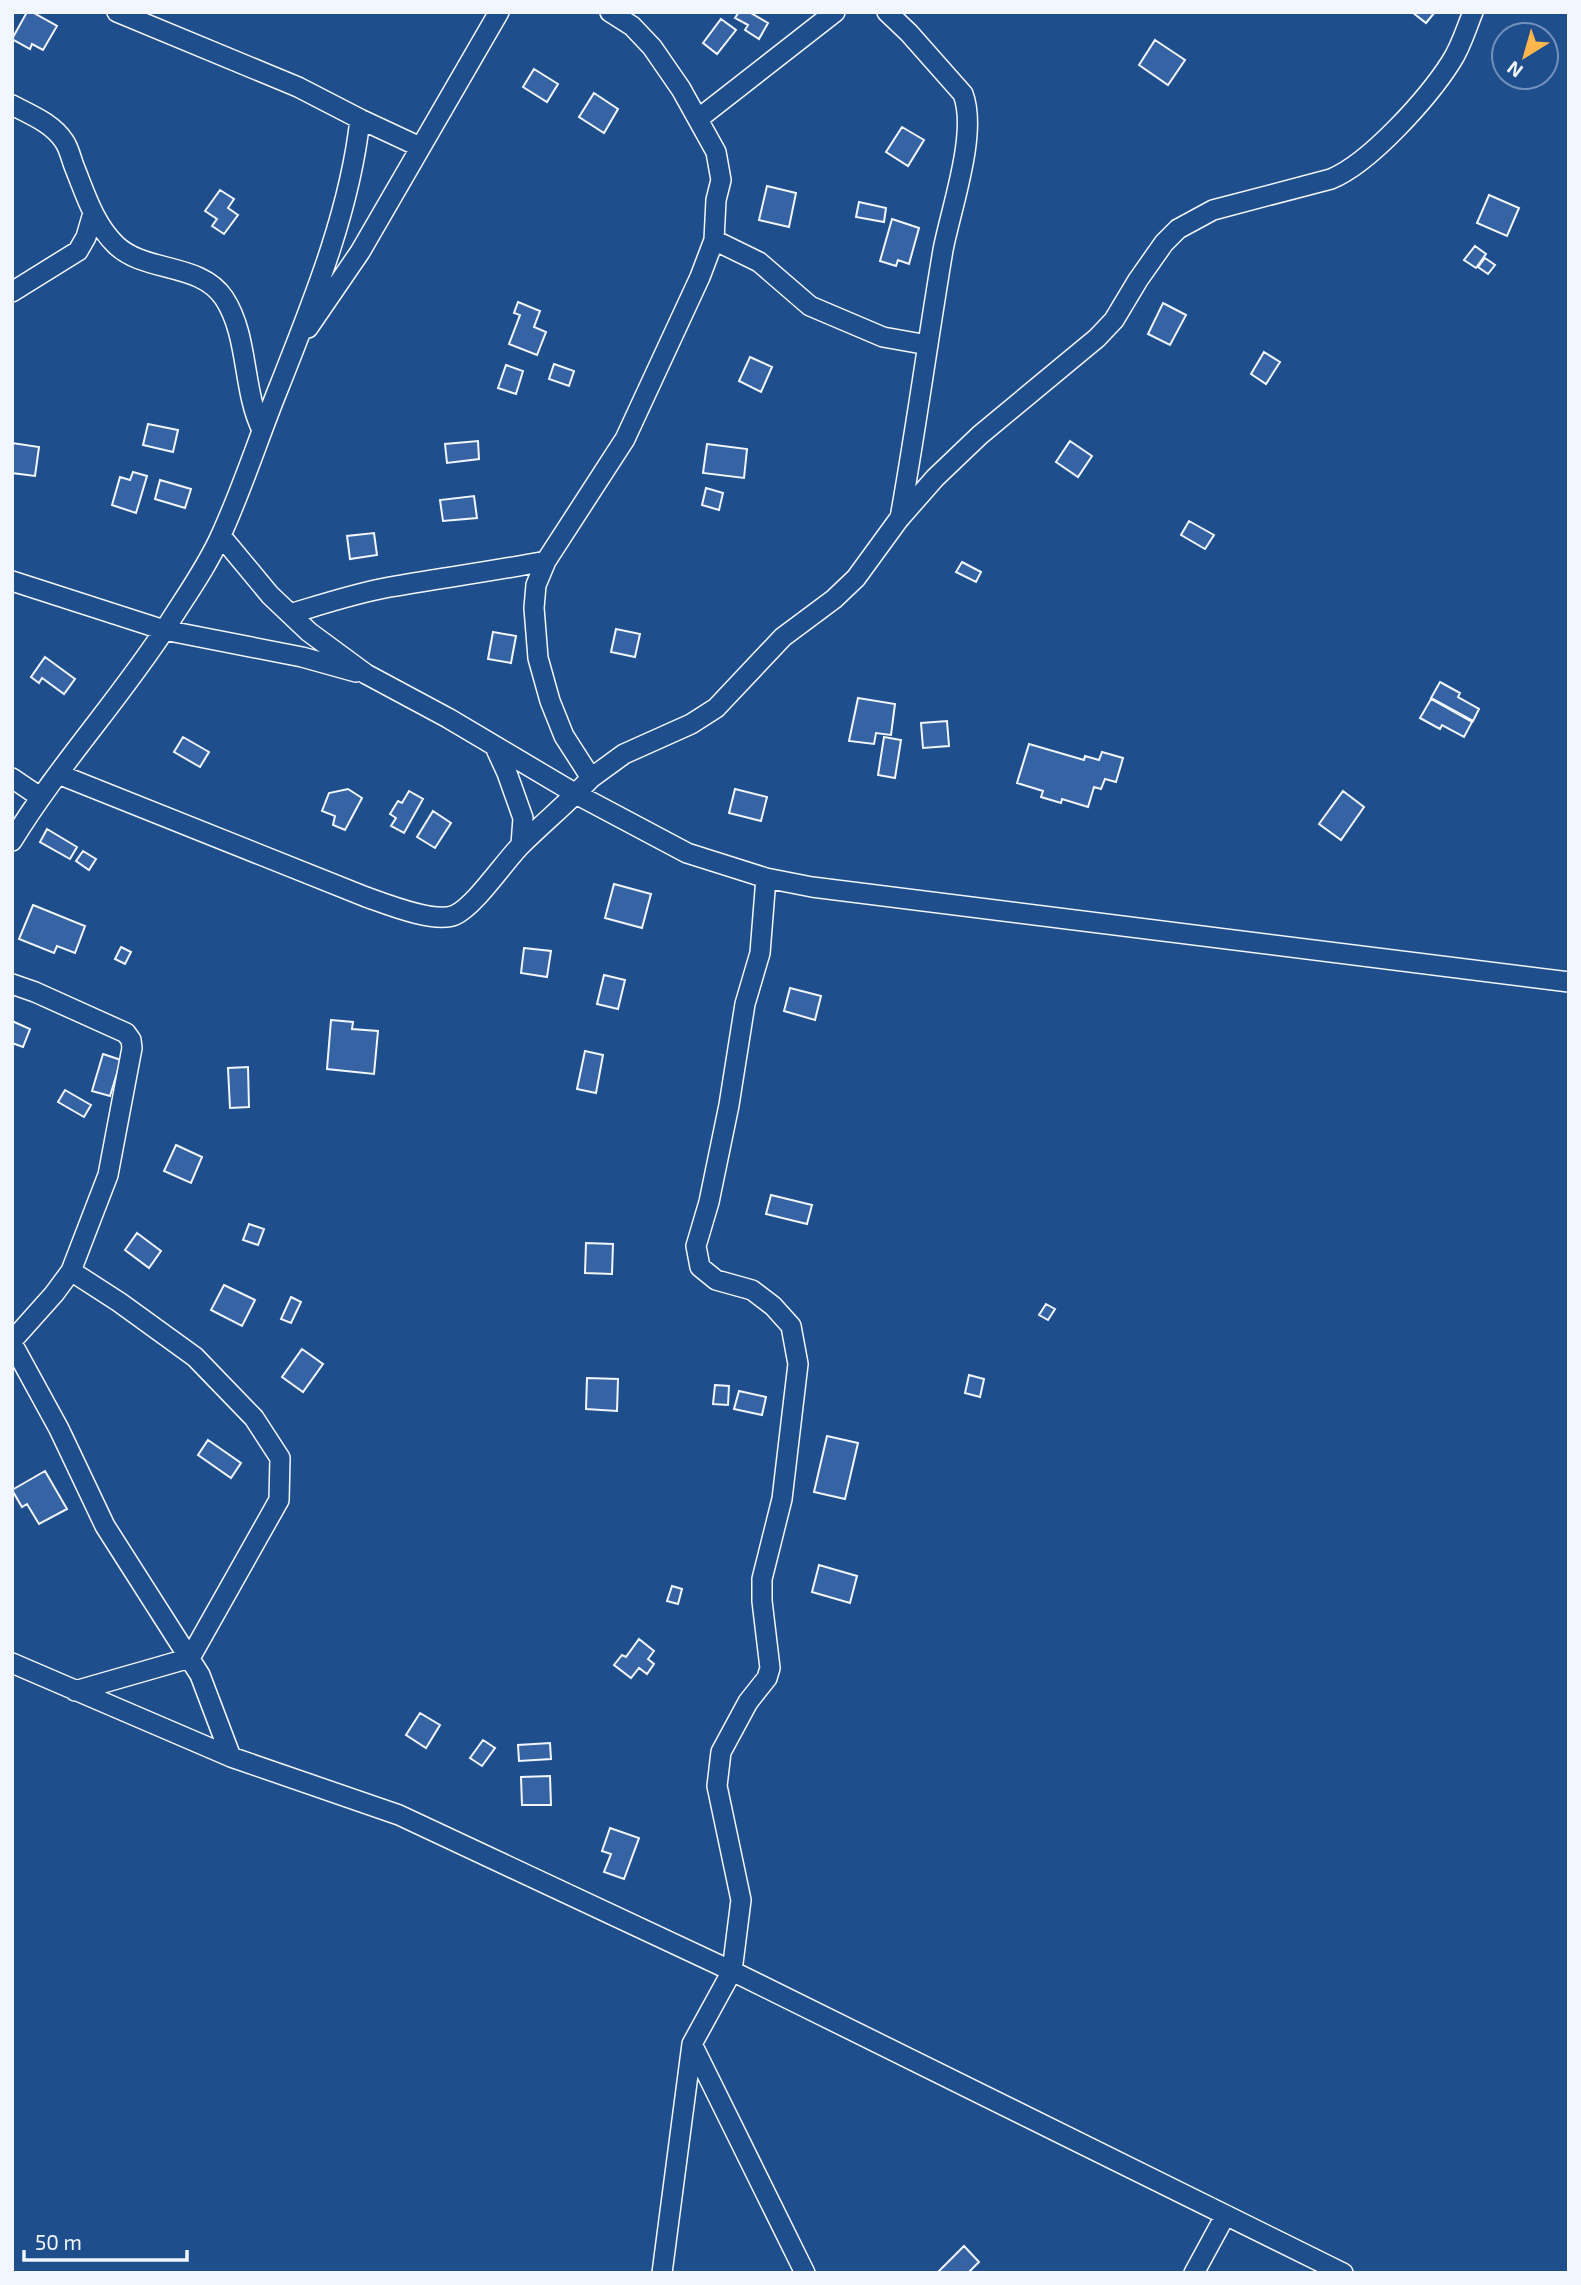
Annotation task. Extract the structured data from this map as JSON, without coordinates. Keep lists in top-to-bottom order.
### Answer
{
  "scale_bar": "50 m",
  "north": "bottom left"
}
